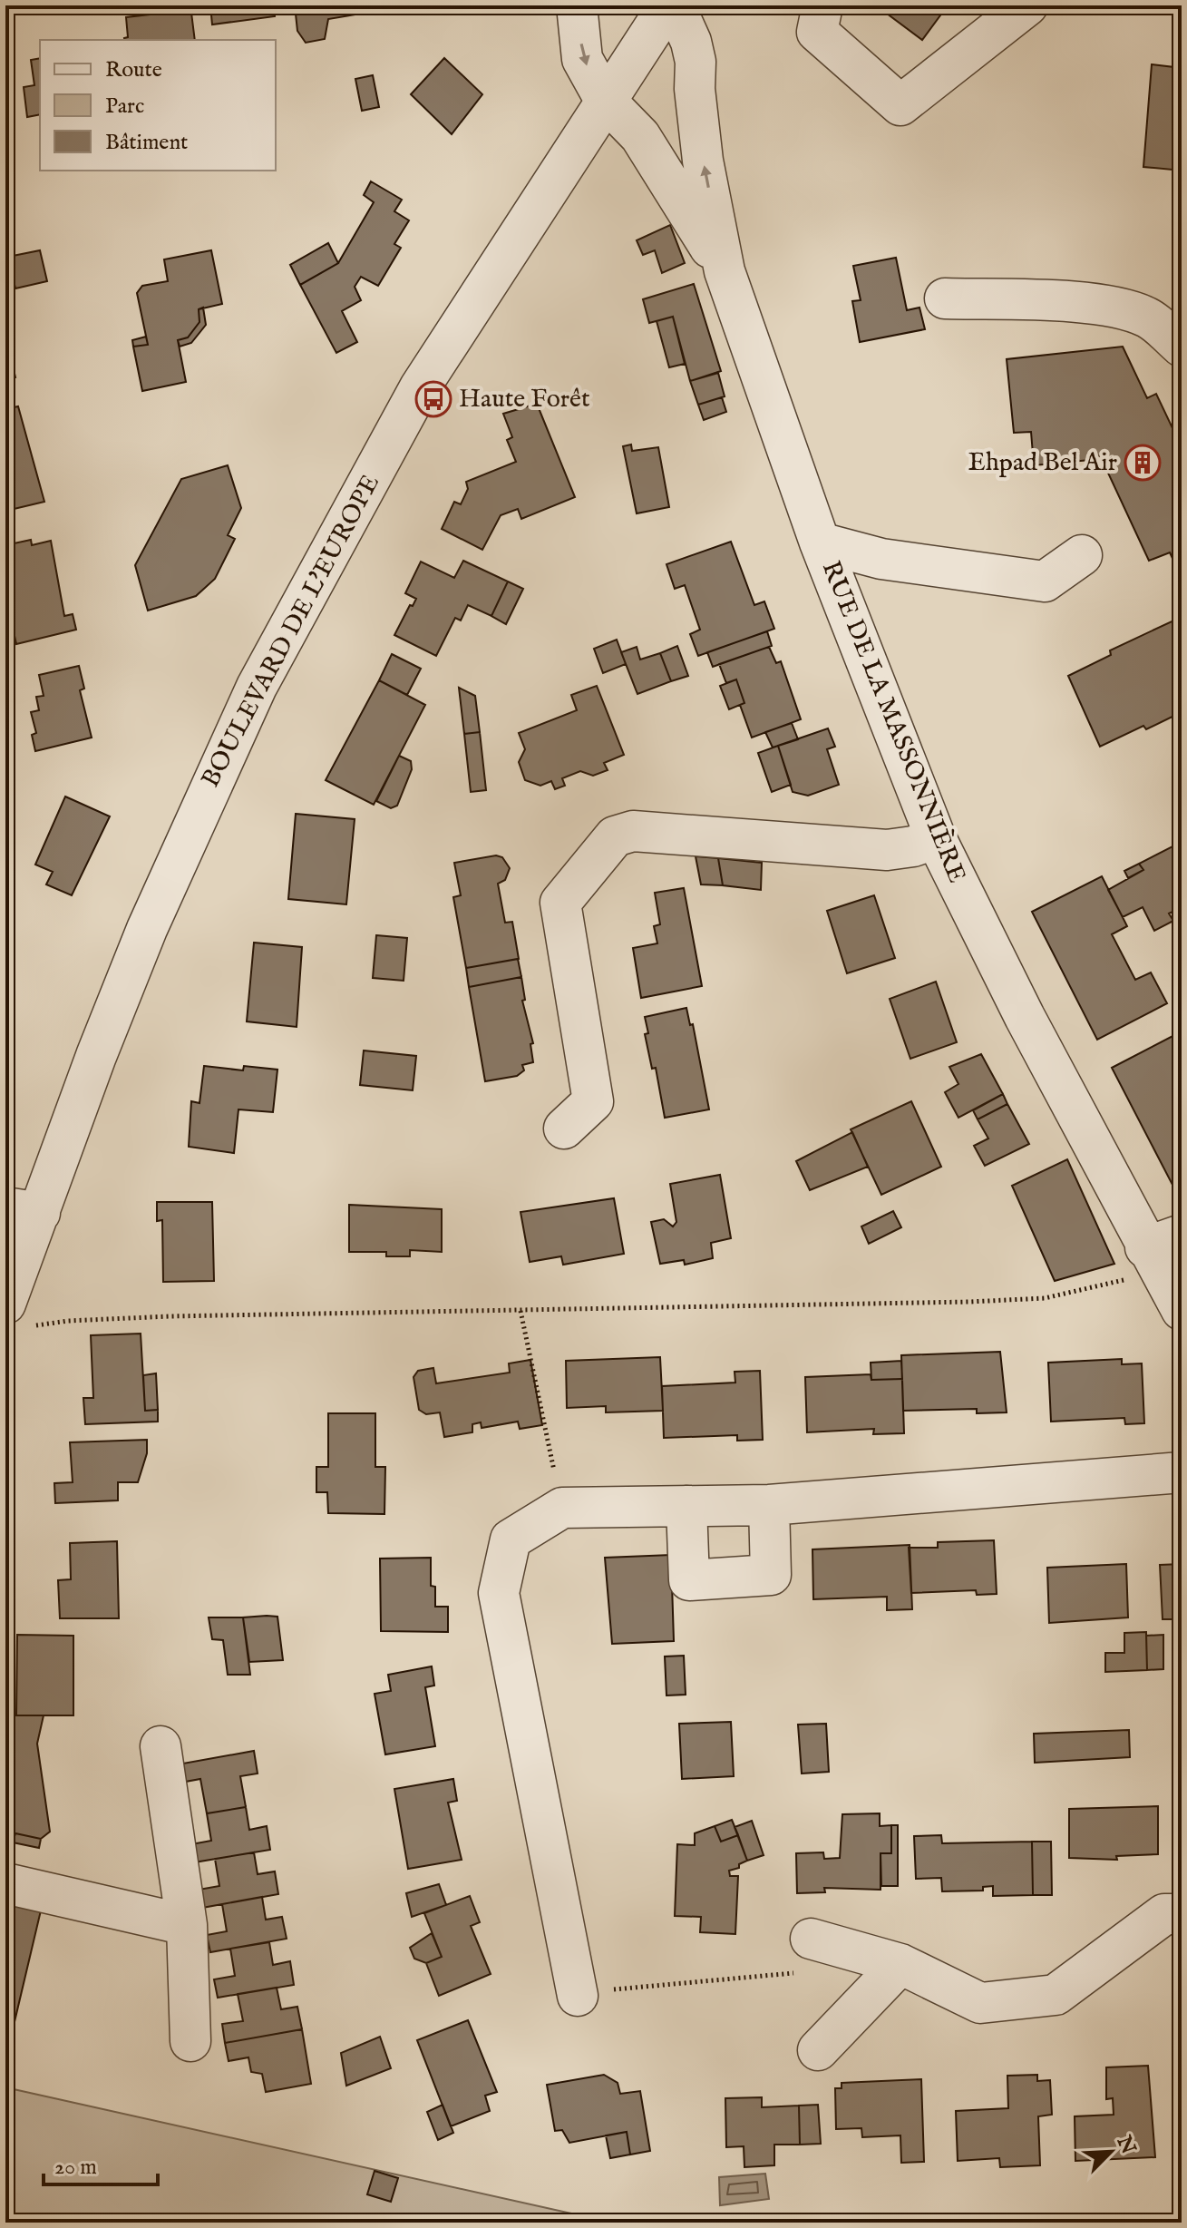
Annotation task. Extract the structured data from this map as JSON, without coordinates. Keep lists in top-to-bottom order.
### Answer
{
  "streets": {
    "street": ["BOULEVARD DE L'EUROPE", "RUE DE LA MASSONNIÈRE"]
  },
  "crossings": [
    ["BOULEVARD DE L'EUROPE", "RUE DE LA MASSONNIÈRE"]
  ],
  "places": {
    "bus stop": ["Haute Forêt"],
    "building": ["Ehpad Bel Air"]
  },
  "legend": ["Route", "Parc", "Bâtiment"],
  "scale_bar": "20 m",
  "north": "top right"
}
